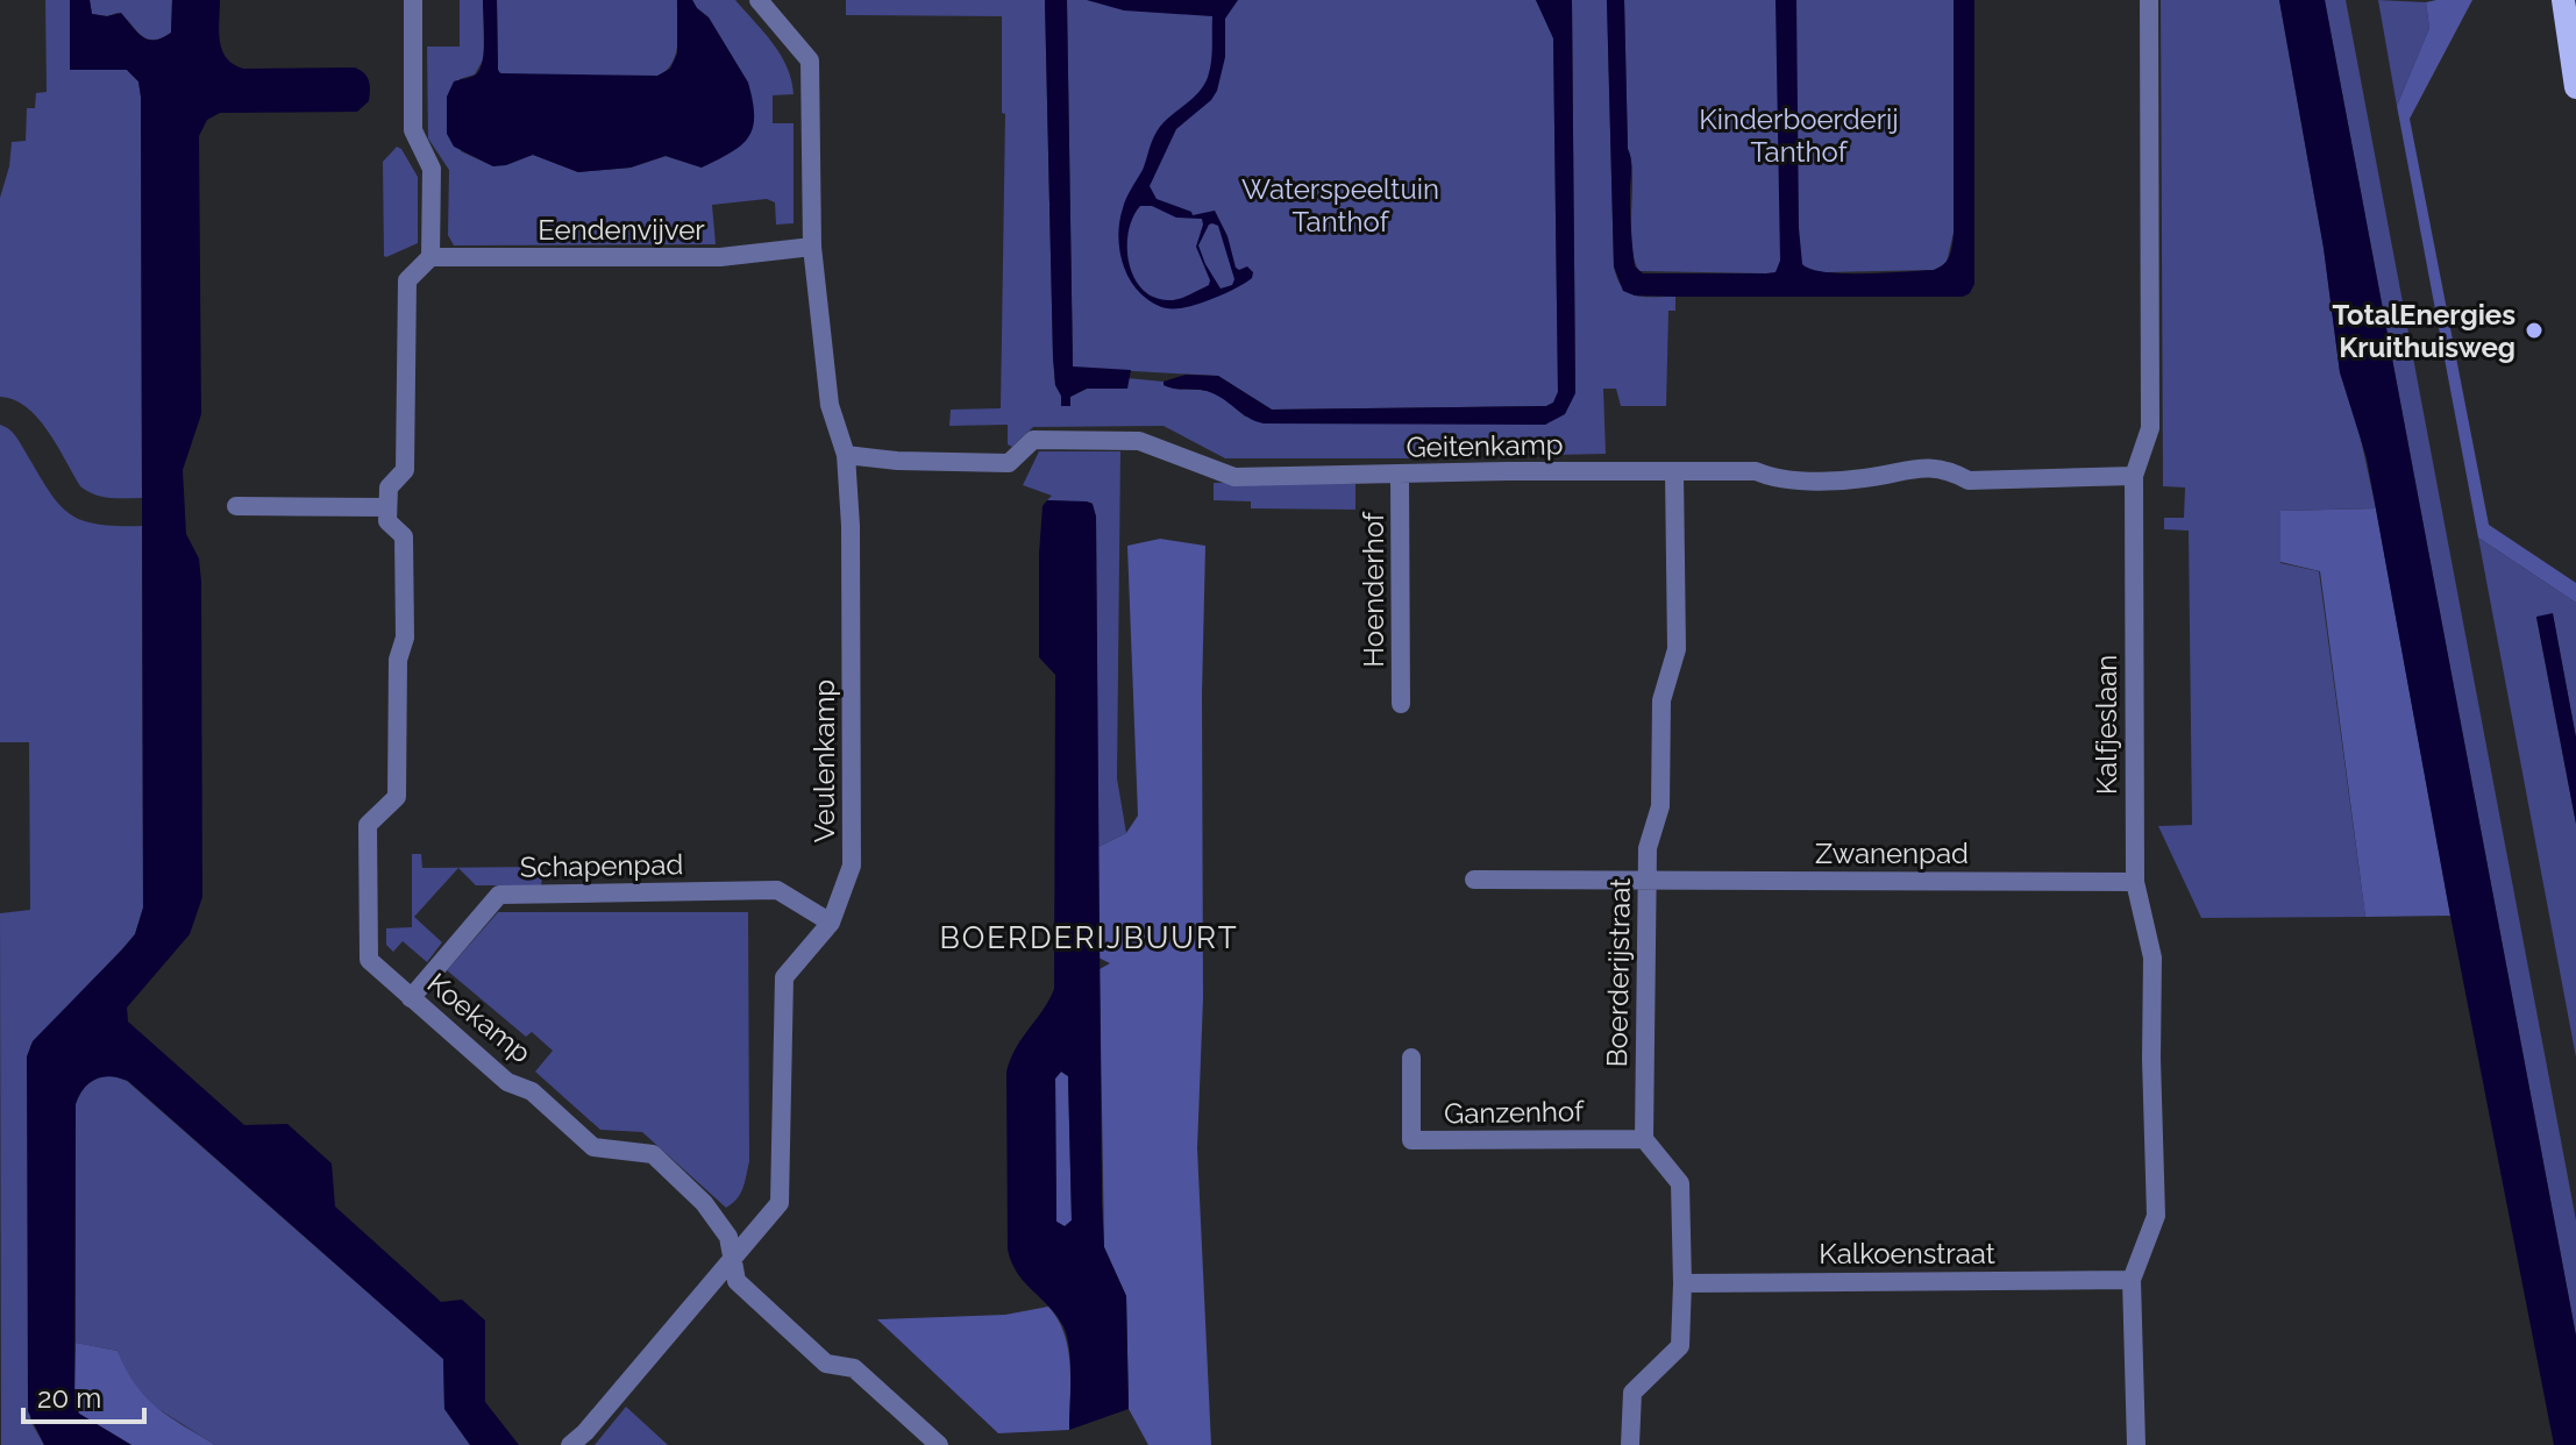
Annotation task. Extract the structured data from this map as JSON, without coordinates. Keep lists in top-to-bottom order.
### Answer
{
  "streets": {
    "street": [
      "Eendenvijver",
      "Geitenkamp",
      "Hoenderhof",
      "Kalfjeslaan",
      "Veulenkamp",
      "Zwanenpad",
      "Schapenpad",
      "Boerderijstraat",
      "Koekamp",
      "Ganzenhof",
      "Kalkoenstraat"
    ]
  },
  "crossings": [
    ["Eendenvijver", "Veulenkamp"],
    ["Geitenkamp", "Hoenderhof"],
    ["Geitenkamp", "Kalfjeslaan"],
    ["Geitenkamp", "Veulenkamp"],
    ["Geitenkamp", "Boerderijstraat"],
    ["Kalfjeslaan", "Zwanenpad"],
    ["Kalfjeslaan", "Kalkoenstraat"],
    ["Veulenkamp", "Schapenpad"],
    ["Veulenkamp", "Koekamp"],
    ["Zwanenpad", "Boerderijstraat"],
    ["Schapenpad", "Koekamp"],
    ["Boerderijstraat", "Ganzenhof"]
  ],
  "districts": ["BOERDERIJBUURT"],
  "parks": ["Kinderboerderij Tanthof", "Waterspeeltuin Tanthof"],
  "places": ["TotalEnergies Kruithuisweg"],
  "scale_bar": "20 m"
}
